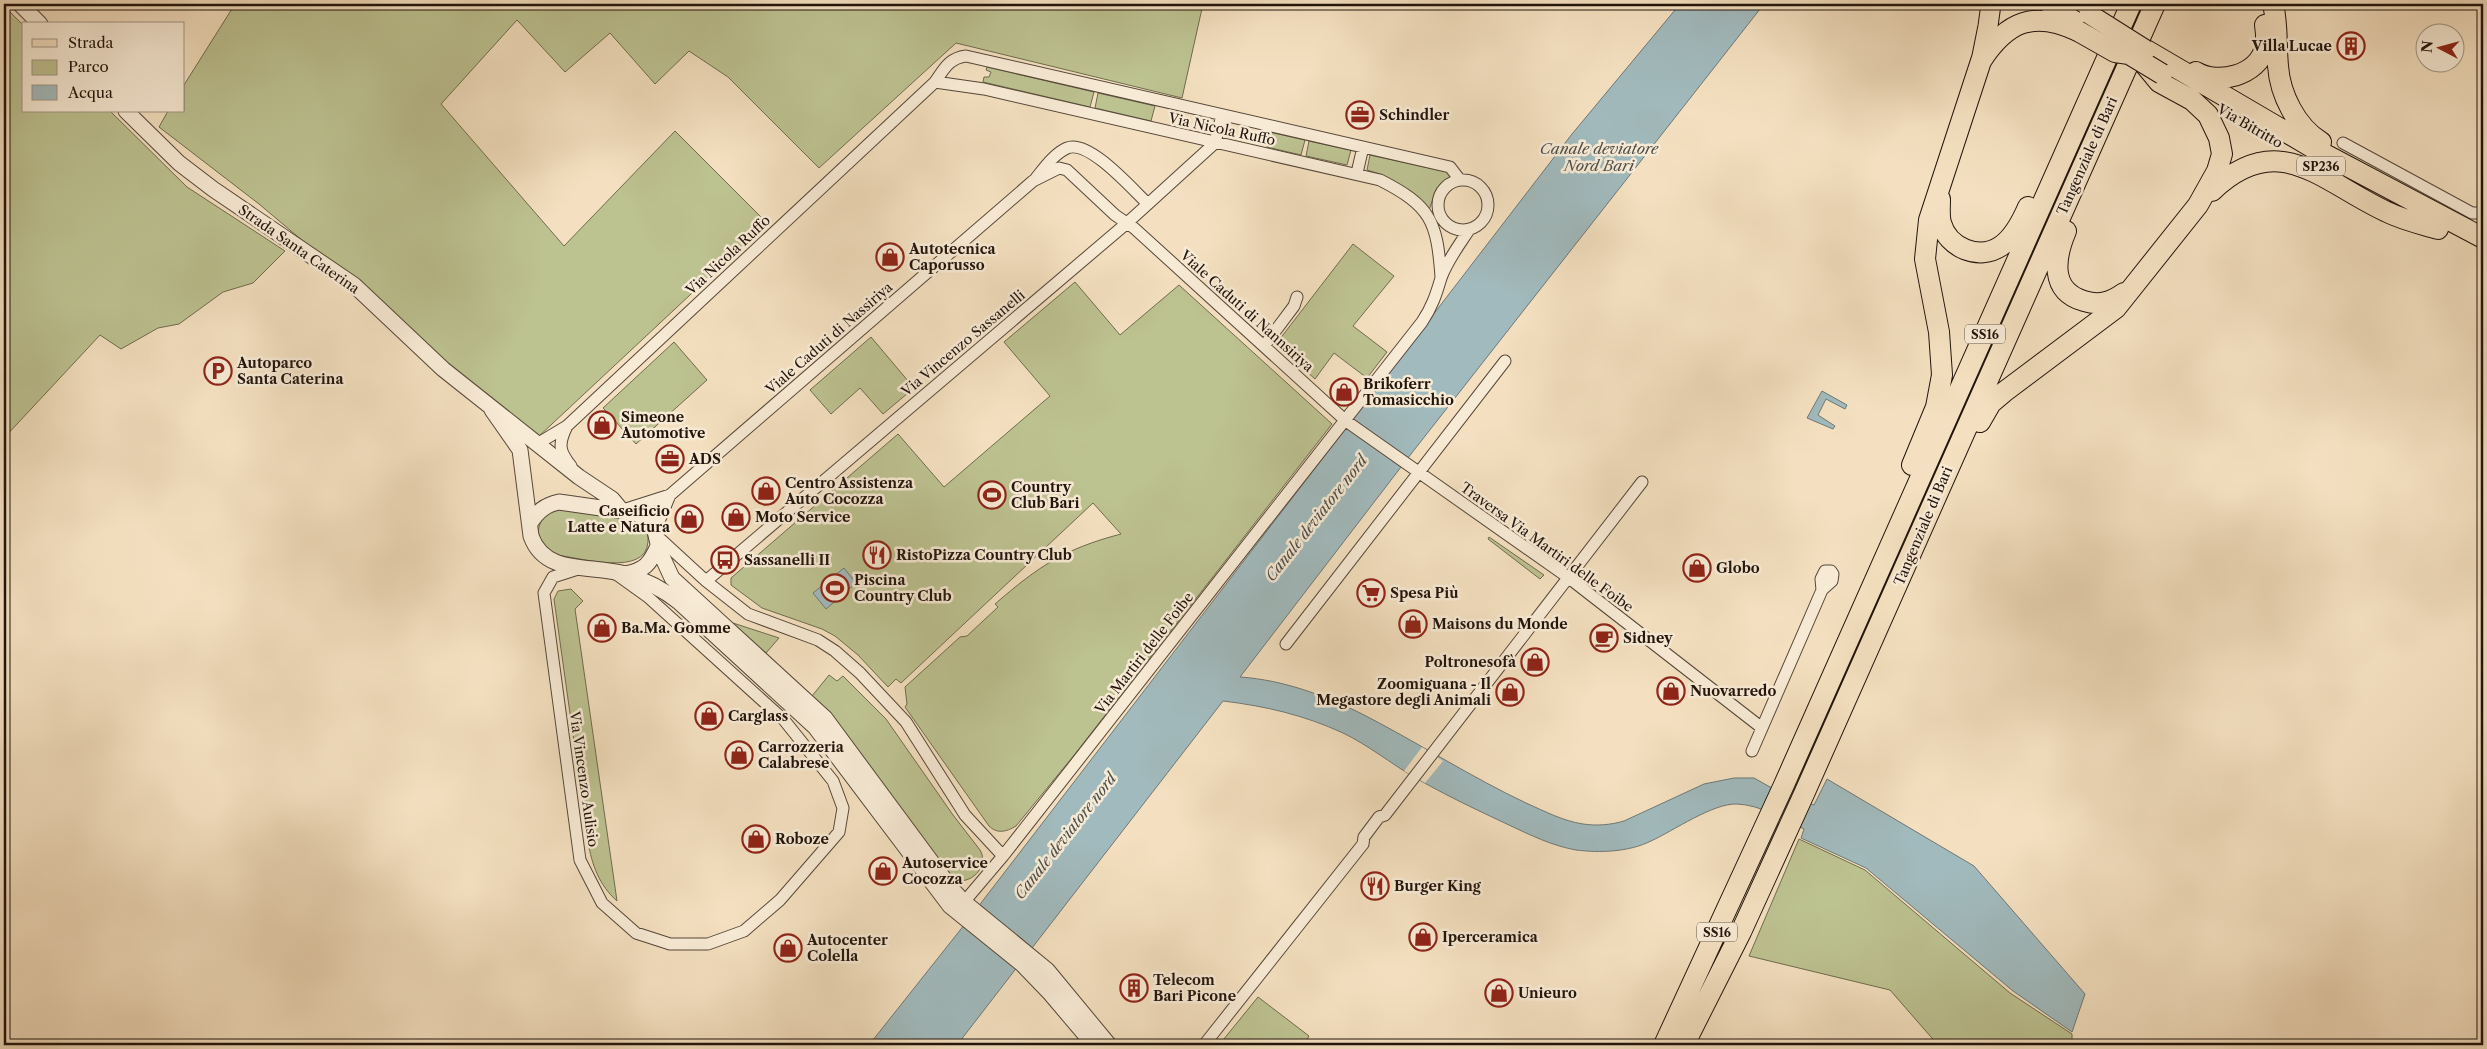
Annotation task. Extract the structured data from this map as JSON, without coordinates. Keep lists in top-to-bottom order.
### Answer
{
  "streets": {
    "highway": [
      "Via Bitritto",
      "Tangenziale di Bari",
      "SP236",
      "SS16"
    ],
    "street": [
      "Via Nicola Ruffo",
      "Strada Santa Caterina",
      "Viale Caduti di Nannsiriya",
      "Viale Caduti di Nassiriya",
      "Via Vincenzo Sassanelli",
      "Traversa Via Martiri delle Foibe",
      "Via Martiri delle Foibe",
      "Via Vincenzo Aulisio"
    ]
  },
  "crossings": [
    ["Via Bitritto", "Tangenziale di Bari"],
    ["Via Nicola Ruffo", "Strada Santa Caterina"],
    ["Via Nicola Ruffo", "Via Vincenzo Sassanelli"],
    ["Via Nicola Ruffo", "Via Martiri delle Foibe"],
    ["Strada Santa Caterina", "Via Vincenzo Sassanelli"],
    ["Strada Santa Caterina", "Via Martiri delle Foibe"],
    ["Strada Santa Caterina", "Via Vincenzo Aulisio"],
    ["Viale Caduti di Nannsiriya", "Viale Caduti di Nassiriya"],
    ["Viale Caduti di Nannsiriya", "Via Vincenzo Sassanelli"],
    ["Viale Caduti di Nannsiriya", "Via Martiri delle Foibe"],
    ["Viale Caduti di Nassiriya", "Via Vincenzo Sassanelli"]
  ],
  "water": ["Canale deviatore Nord Bari", "Canale deviatore nord"],
  "places": {
    "building": ["Villa Lucae", "Telecom Bari Picone"],
    "office": ["Schindler", "ADS"],
    "shop": [
      "Autotecnica Caporusso",
      "Brikoferr Tomasicchio",
      "Simeone Automotive",
      "Centro Assistenza Auto Cocozza",
      "Moto Service",
      "Caseificio Latte e Natura",
      "Globo",
      "Maisons du Monde",
      "Ba.Ma. Gomme",
      "Poltronesofà",
      "Nuovarredo",
      "Zoomiguana - Il Megastore degli Animali",
      "Carglass",
      "Carrozzeria Calabrese",
      "Roboze",
      "Autoservice Cocozza",
      "Iperceramica",
      "Autocenter Colella",
      "Unieuro"
    ],
    "parking": ["Autoparco Santa Caterina"],
    "sports": ["Country Club Bari", "Piscina Country Club"],
    "restaurant": ["RistoPizza Country Club", "Burger King"],
    "bus stop": ["Sassanelli II"],
    "supermarket": ["Spesa Più"],
    "cafe": ["Sidney"]
  },
  "legend": ["Strada", "Parco", "Acqua"],
  "north": "left"
}
